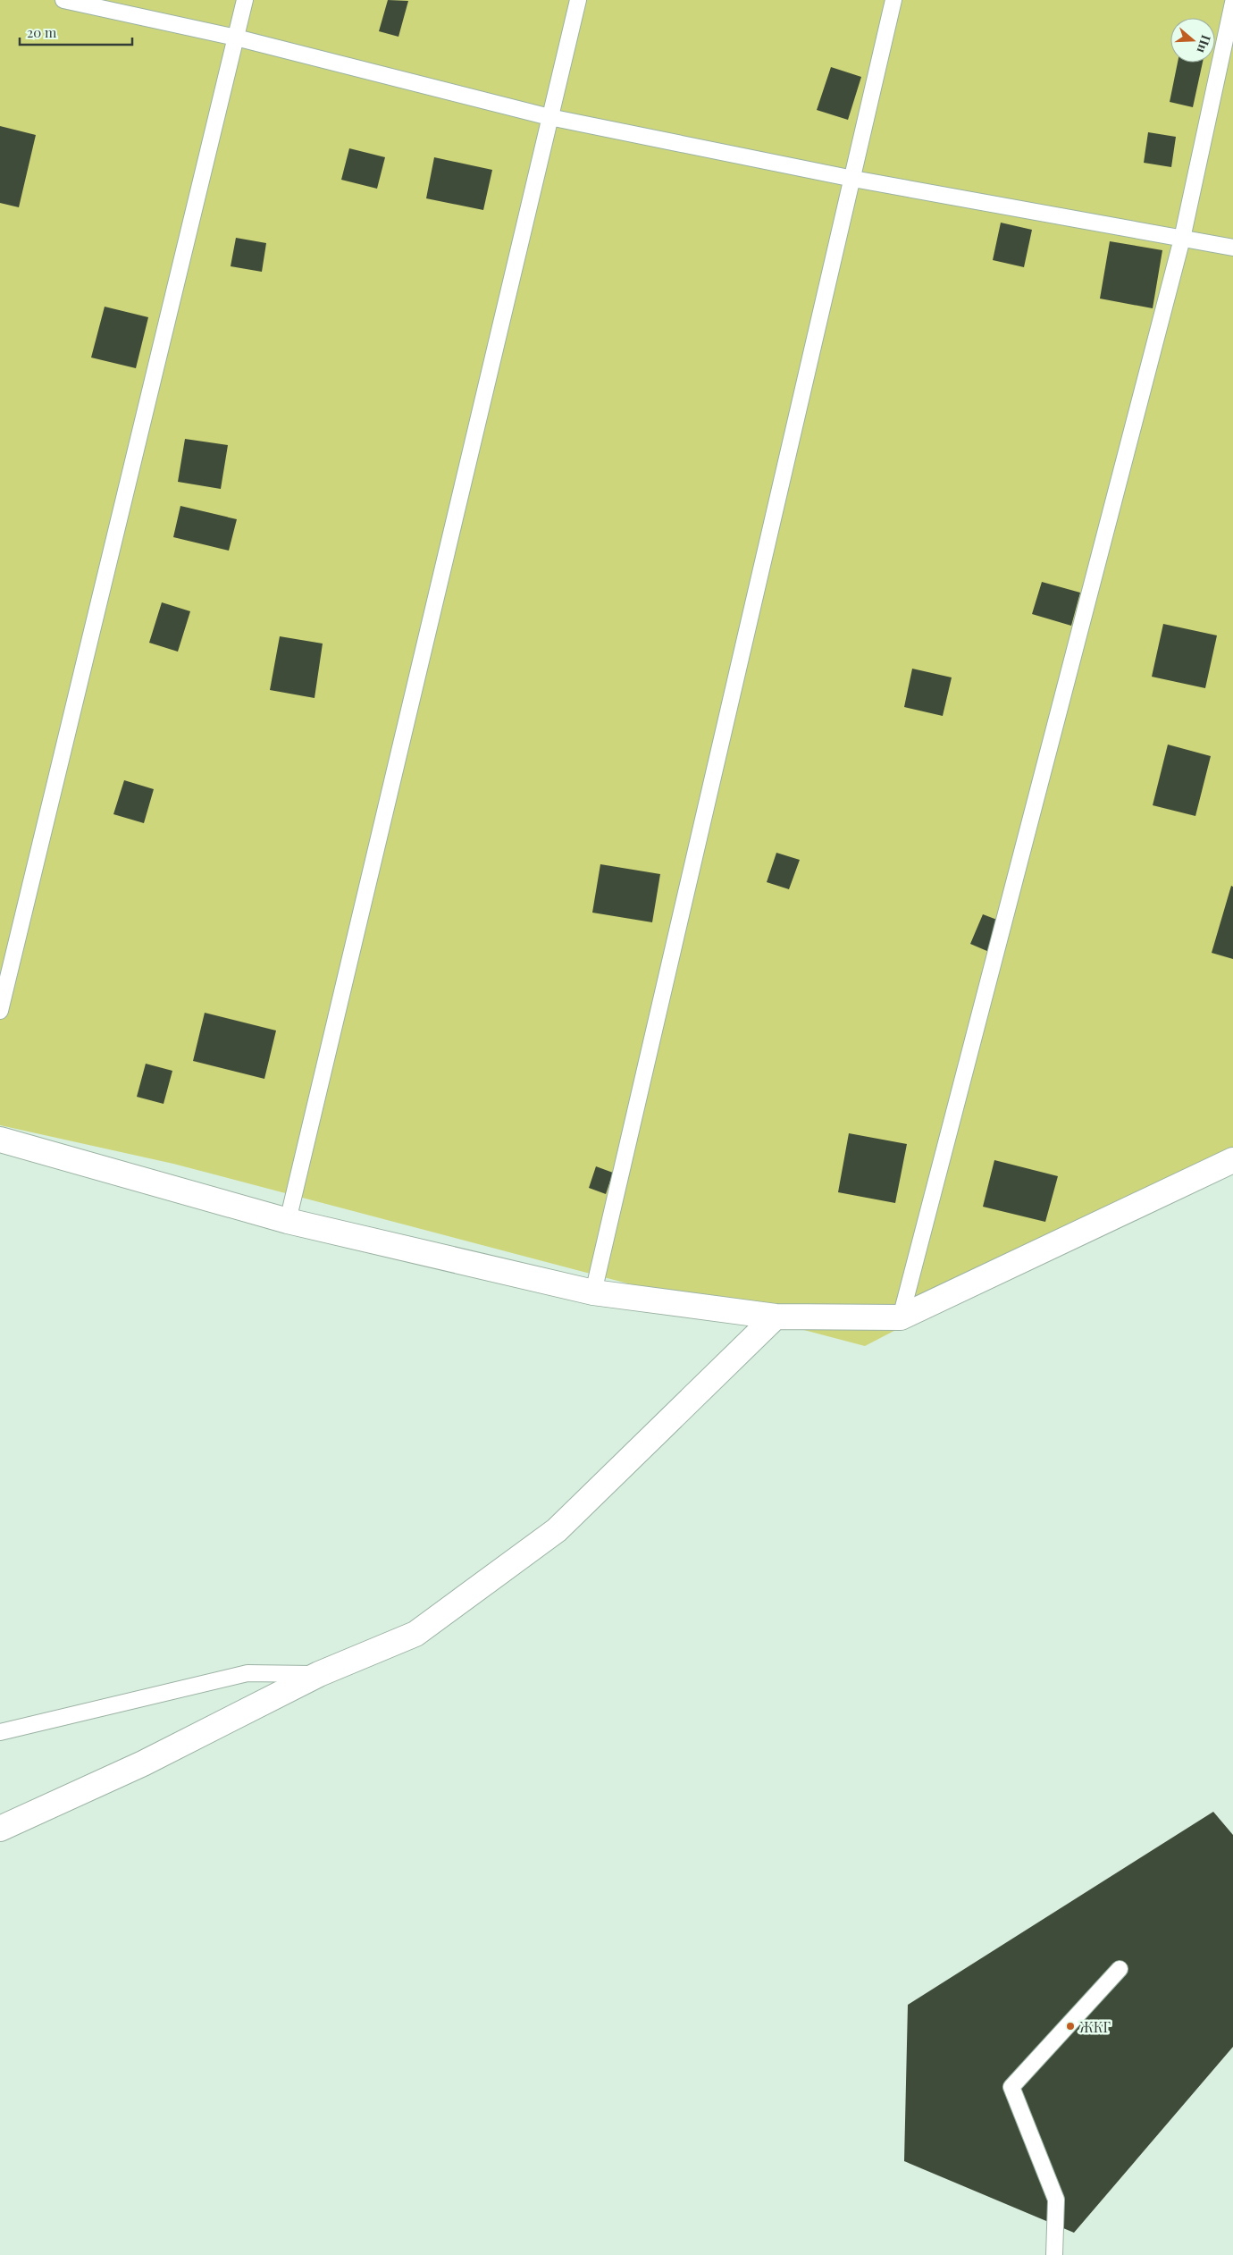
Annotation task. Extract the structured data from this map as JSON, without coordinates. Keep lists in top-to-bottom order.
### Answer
{
  "places": ["ЖКГ"],
  "scale_bar": "20 m",
  "north": "right"
}
